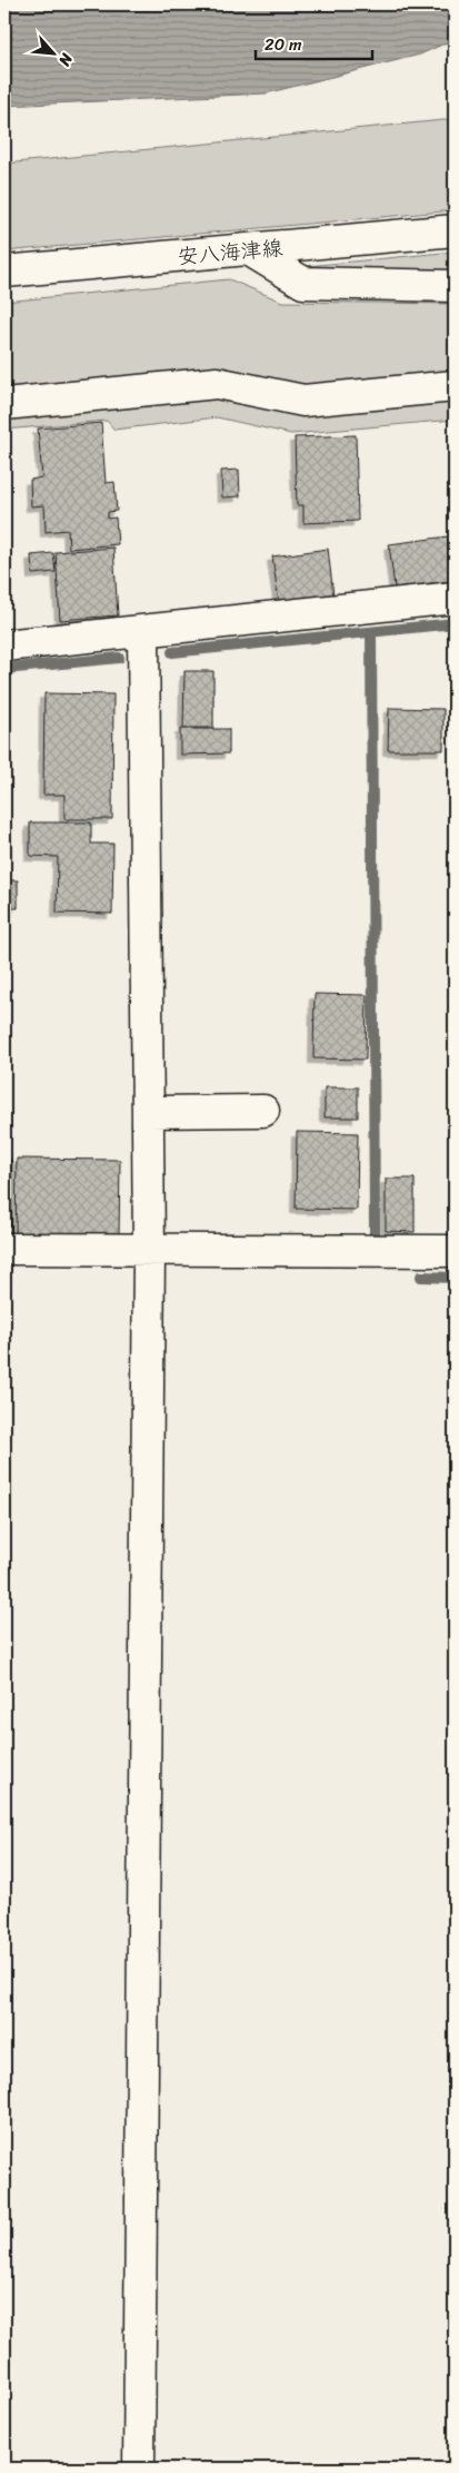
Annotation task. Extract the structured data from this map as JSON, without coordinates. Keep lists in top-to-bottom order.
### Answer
{
  "streets": {
    "street": ["安八海津線"]
  },
  "scale_bar": "20 m",
  "north": "bottom right"
}
